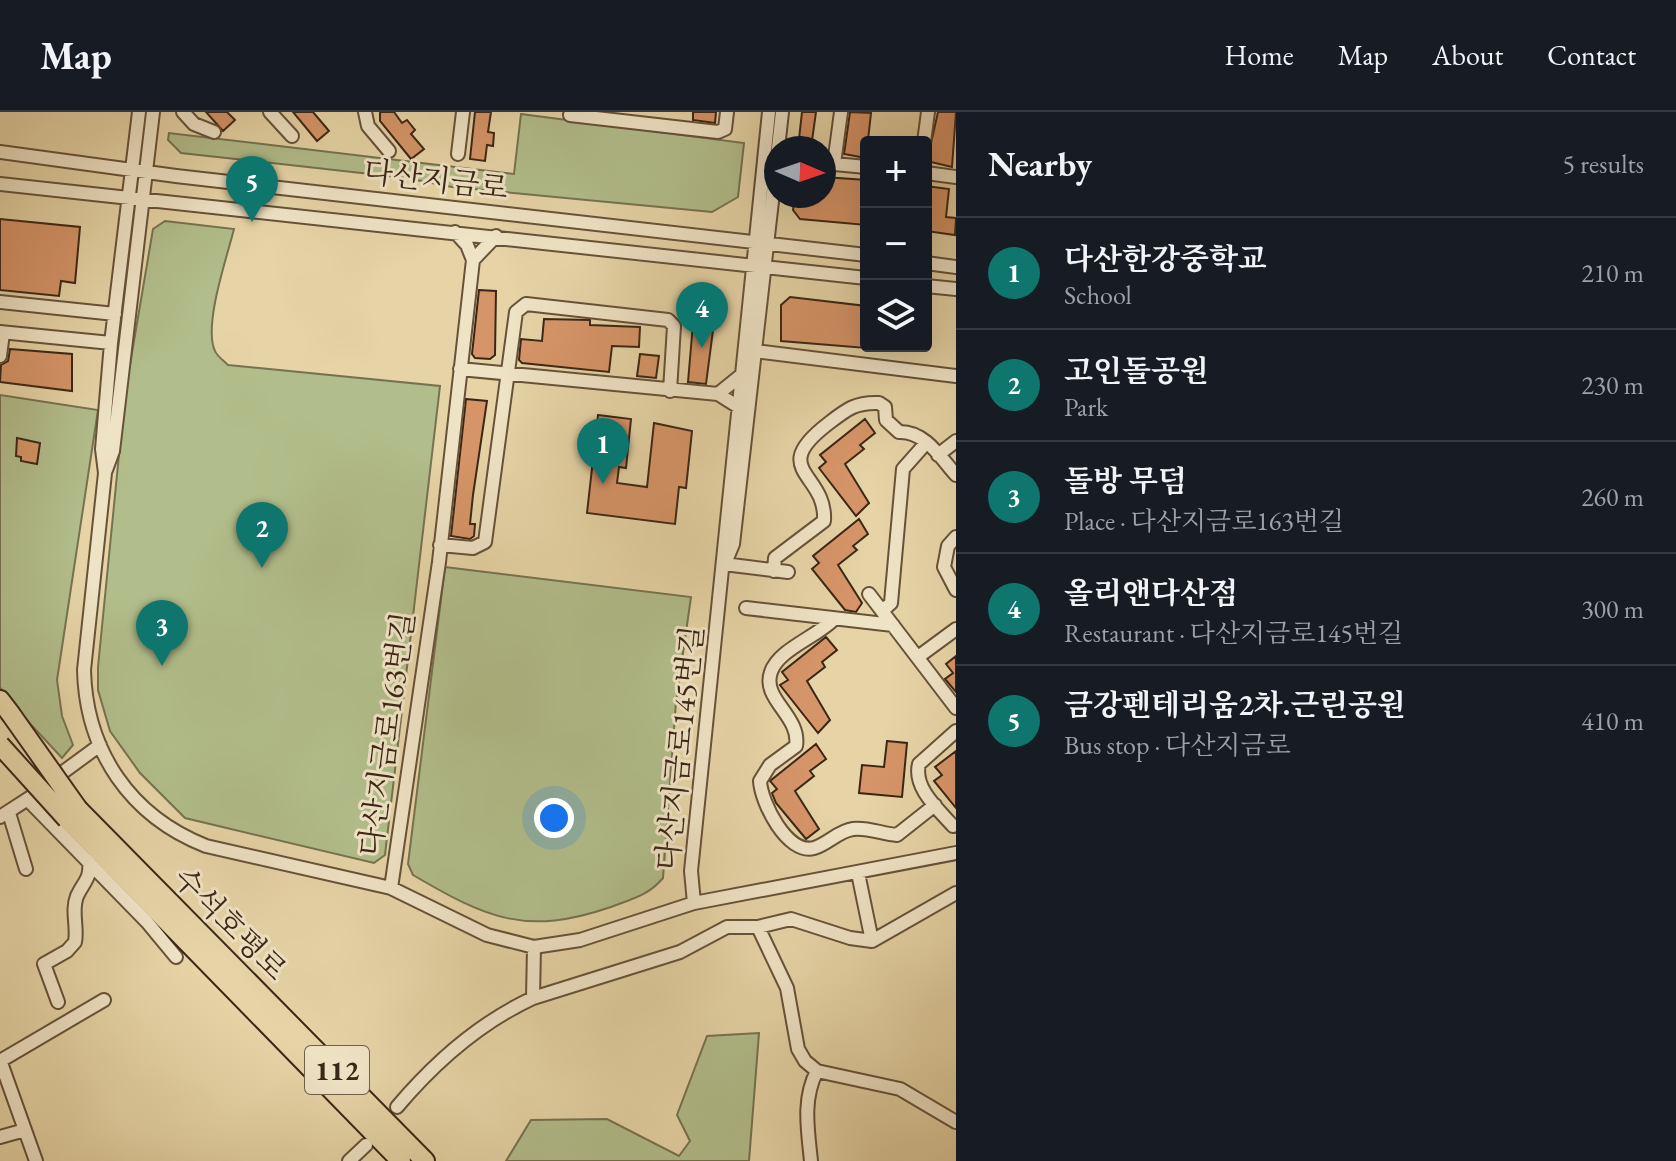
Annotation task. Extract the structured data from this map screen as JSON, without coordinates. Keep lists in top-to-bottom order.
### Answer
{
  "streets": {
    "highway": ["수석호평로", "112"],
    "street": ["다산지금로", "다산지금로163번길", "다산지금로145번길"]
  },
  "crossings": [
    ["다산지금로", "다산지금로163번길"],
    ["다산지금로", "다산지금로145번길"],
    ["다산지금로163번길", "다산지금로145번길"]
  ],
  "north": "right",
  "page": {
    "header": "Map",
    "nav": [
      "Home",
      "Map",
      "About",
      "Contact"
    ],
    "heading": ["Nearby", "5 results"],
    "map_buttons": ["+", "−"],
    "pins": [
      "5",
      "4",
      "1",
      "2",
      "3"
    ],
    "list": [
      {
        "mark": "1",
        "name": "다산한강중학교",
        "note": "School",
        "value": "210 m"
      },
      {
        "mark": "2",
        "name": "고인돌공원",
        "note": "Park",
        "value": "230 m"
      },
      {
        "mark": "3",
        "name": "돌방 무덤",
        "note": "Place · 다산지금로163번길",
        "value": "260 m"
      },
      {
        "mark": "4",
        "name": "올리앤다산점",
        "note": "Restaurant · 다산지금로145번길",
        "value": "300 m"
      },
      {
        "mark": "5",
        "name": "금강펜테리움2차.근린공원",
        "note": "Bus stop · 다산지금로",
        "value": "410 m"
      }
    ]
  }
}
